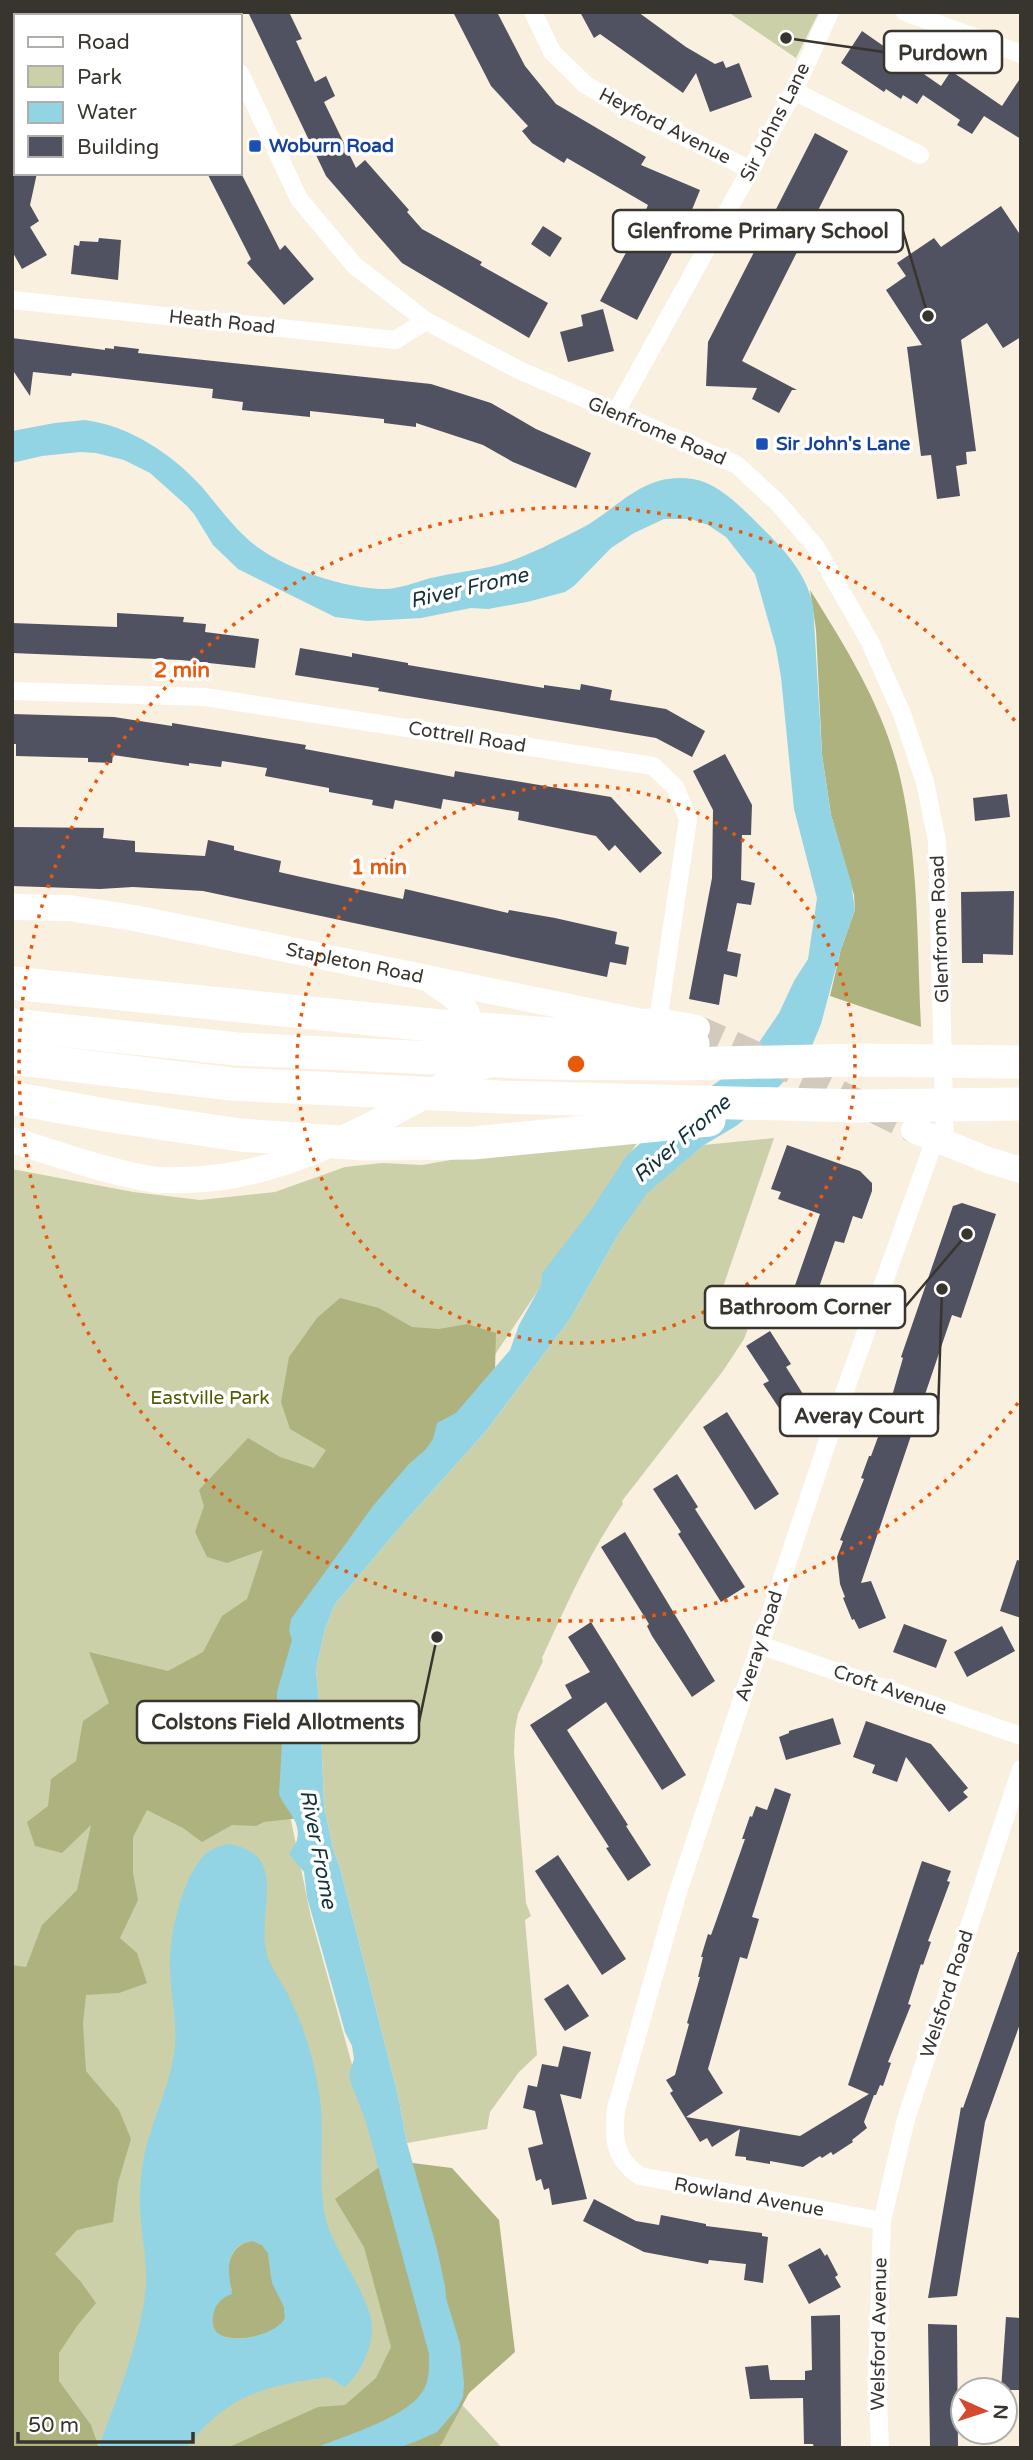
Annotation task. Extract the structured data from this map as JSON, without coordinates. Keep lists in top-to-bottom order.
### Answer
{
  "streets": {
    "main road": ["Stapleton Road"],
    "street": [
      "Sir Johns Lane",
      "Heyford Avenue",
      "Heath Road",
      "Glenfrome Road",
      "Cottrell Road",
      "Averay Road",
      "Croft Avenue",
      "Welsford Road",
      "Rowland Avenue",
      "Welsford Avenue"
    ]
  },
  "crossings": [
    ["Sir Johns Lane", "Heyford Avenue"],
    ["Sir Johns Lane", "Glenfrome Road"],
    ["Heath Road", "Glenfrome Road"],
    ["Glenfrome Road", "Averay Road"],
    ["Cottrell Road", "Stapleton Road"],
    ["Averay Road", "Croft Avenue"],
    ["Averay Road", "Rowland Avenue"],
    ["Welsford Road", "Rowland Avenue"],
    ["Welsford Road", "Welsford Avenue"],
    ["Rowland Avenue", "Welsford Avenue"]
  ],
  "water": ["River Frome"],
  "parks": ["Eastville Park"],
  "places": {
    "other": [
      "Purdown",
      "Glenfrome Primary School",
      "Bathroom Corner",
      "Averay Court",
      "Colstons Field Allotments"
    ],
    "transit": ["Woburn Road", "Sir John's Lane"]
  },
  "legend": [
    "Road",
    "Park",
    "Water",
    "Building"
  ],
  "scale_bar": "50 m",
  "north": "right",
  "rings": ["2 min", "1 min"]
}
